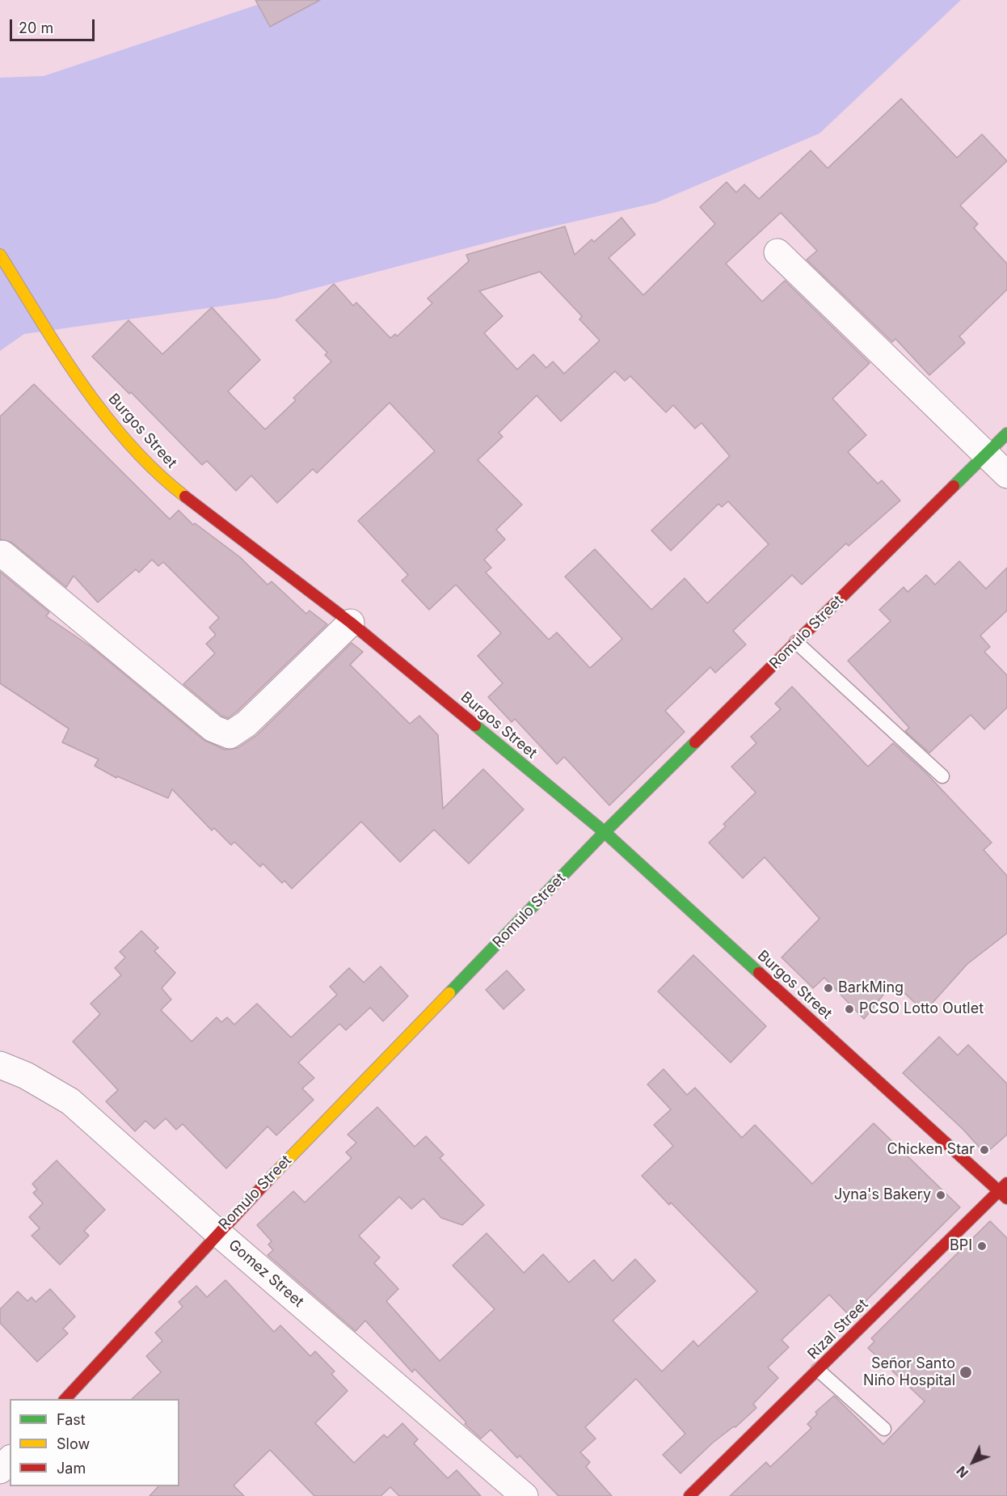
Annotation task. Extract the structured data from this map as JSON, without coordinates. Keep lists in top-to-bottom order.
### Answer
{
  "streets": {
    "street": [
      "Burgos Street",
      "Romulo Street",
      "Gomez Street",
      "Rizal Street"
    ]
  },
  "crossings": [
    ["Burgos Street", "Romulo Street"],
    ["Burgos Street", "Rizal Street"],
    ["Romulo Street", "Gomez Street"]
  ],
  "places": [
    "BarkMing",
    "PCSO Lotto Outlet",
    "Chicken Star",
    "Jyna's Bakery",
    "BPI",
    "Señor Santo Niño Hospital"
  ],
  "legend": ["Fast", "Slow", "Jam"],
  "scale_bar": "20 m",
  "north": "bottom left"
}
